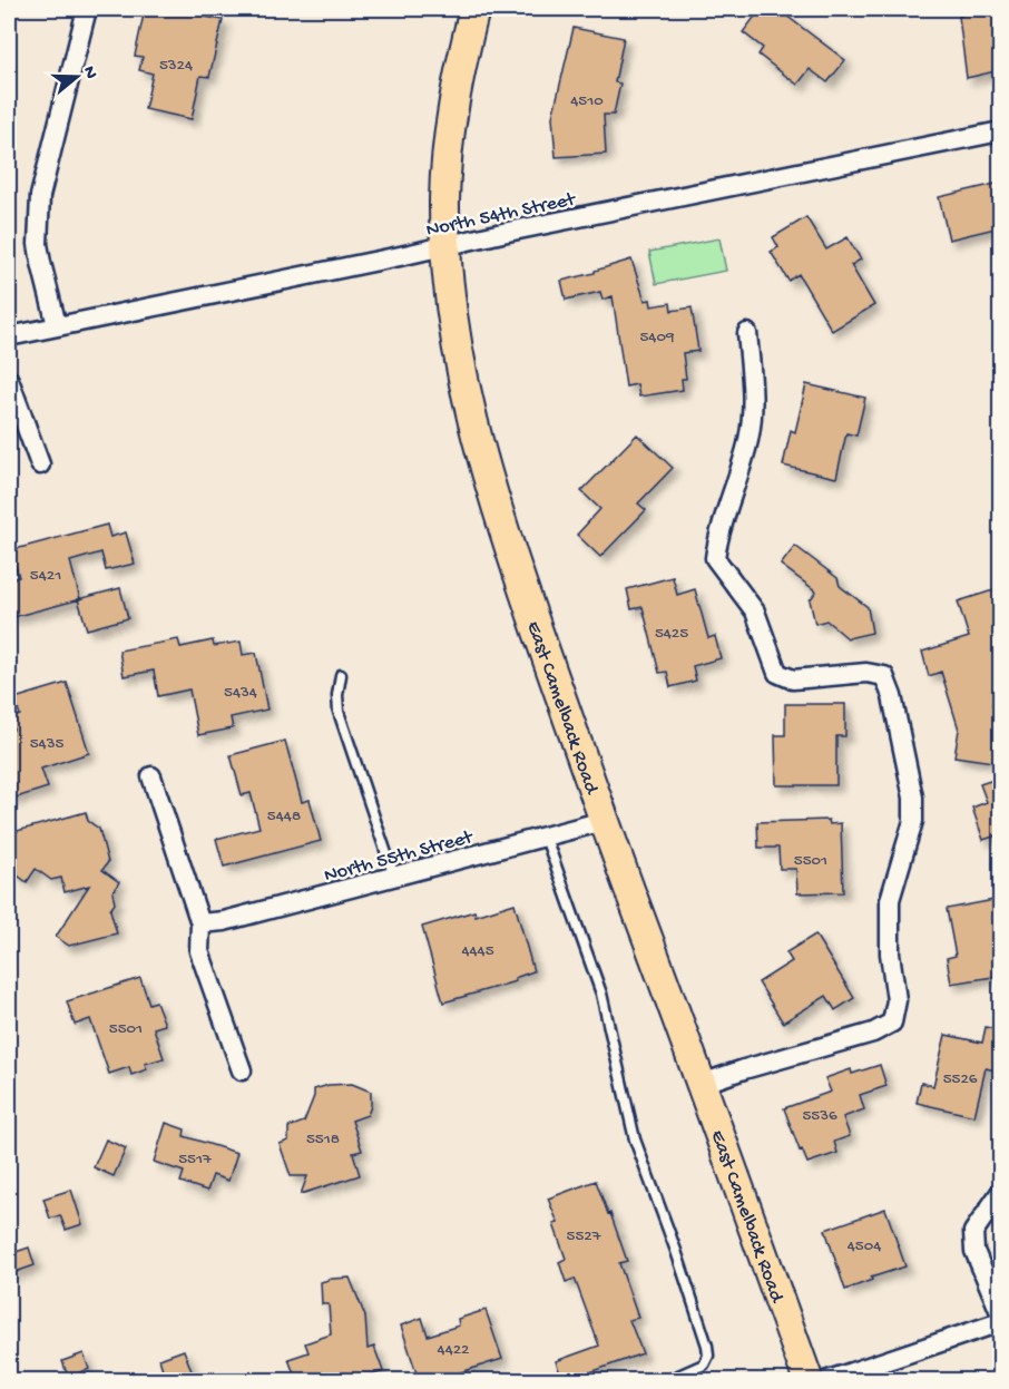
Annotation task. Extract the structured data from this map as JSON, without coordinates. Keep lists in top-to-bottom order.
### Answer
{
  "streets": {
    "main road": ["East Camelback Road"],
    "street": ["North 54th Street", "North 55th Street"]
  },
  "crossings": [
    ["North 54th Street", "East Camelback Road"],
    ["East Camelback Road", "North 55th Street"]
  ],
  "house_numbers": [
    "5324",
    "4510",
    "5409",
    "5421",
    "5425",
    "5434",
    "5435",
    "5448",
    "5501",
    "4445",
    "5501",
    "5526",
    "5536",
    "5518",
    "5517",
    "5527",
    "4504",
    "4422"
  ],
  "north": "right"
}
